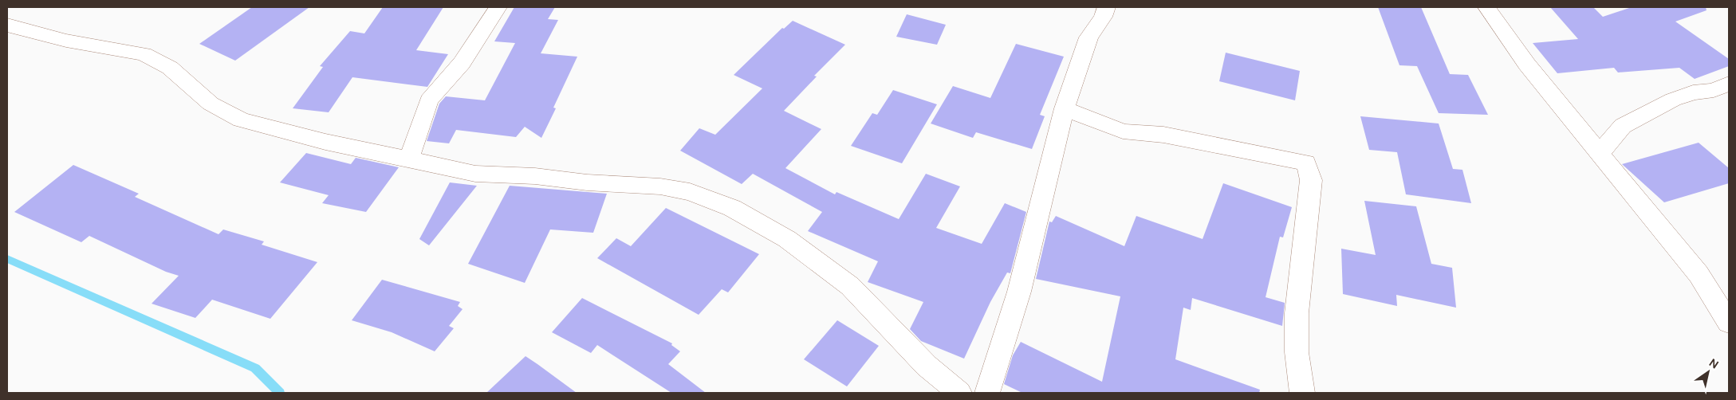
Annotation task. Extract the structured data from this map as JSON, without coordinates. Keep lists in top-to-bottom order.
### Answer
{
  "north": "top right"
}
